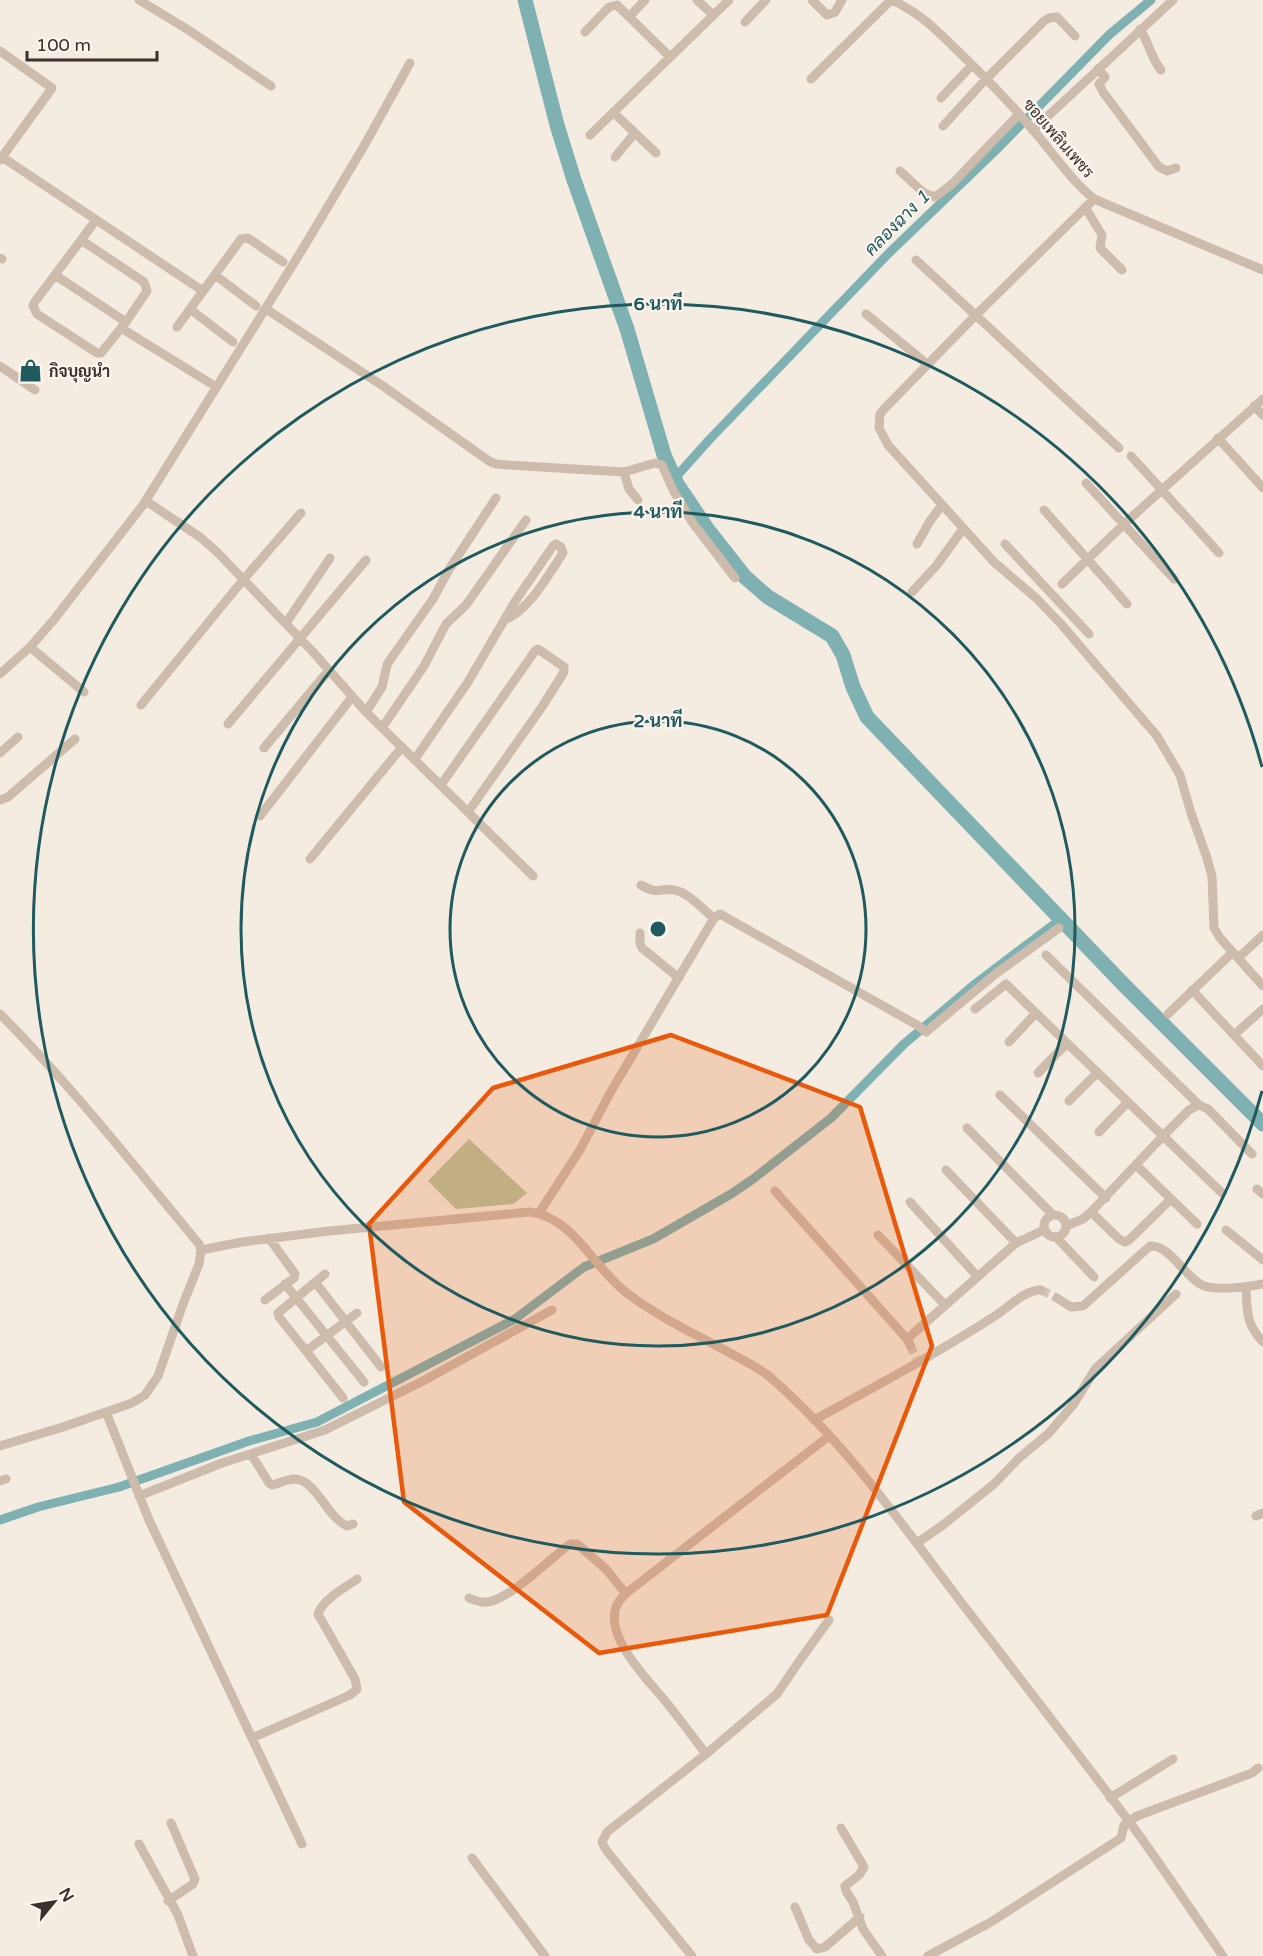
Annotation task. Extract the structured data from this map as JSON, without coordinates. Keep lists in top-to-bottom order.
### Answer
{
  "streets": {
    "street": ["ซอยเพลินเพชร"]
  },
  "water": ["คลองฉาง 1"],
  "places": {
    "shop": ["กิจบุญนำ"]
  },
  "scale_bar": "100 m",
  "north": "top right",
  "rings": ["6 นาที", "4 นาที", "2 นาที"]
}
